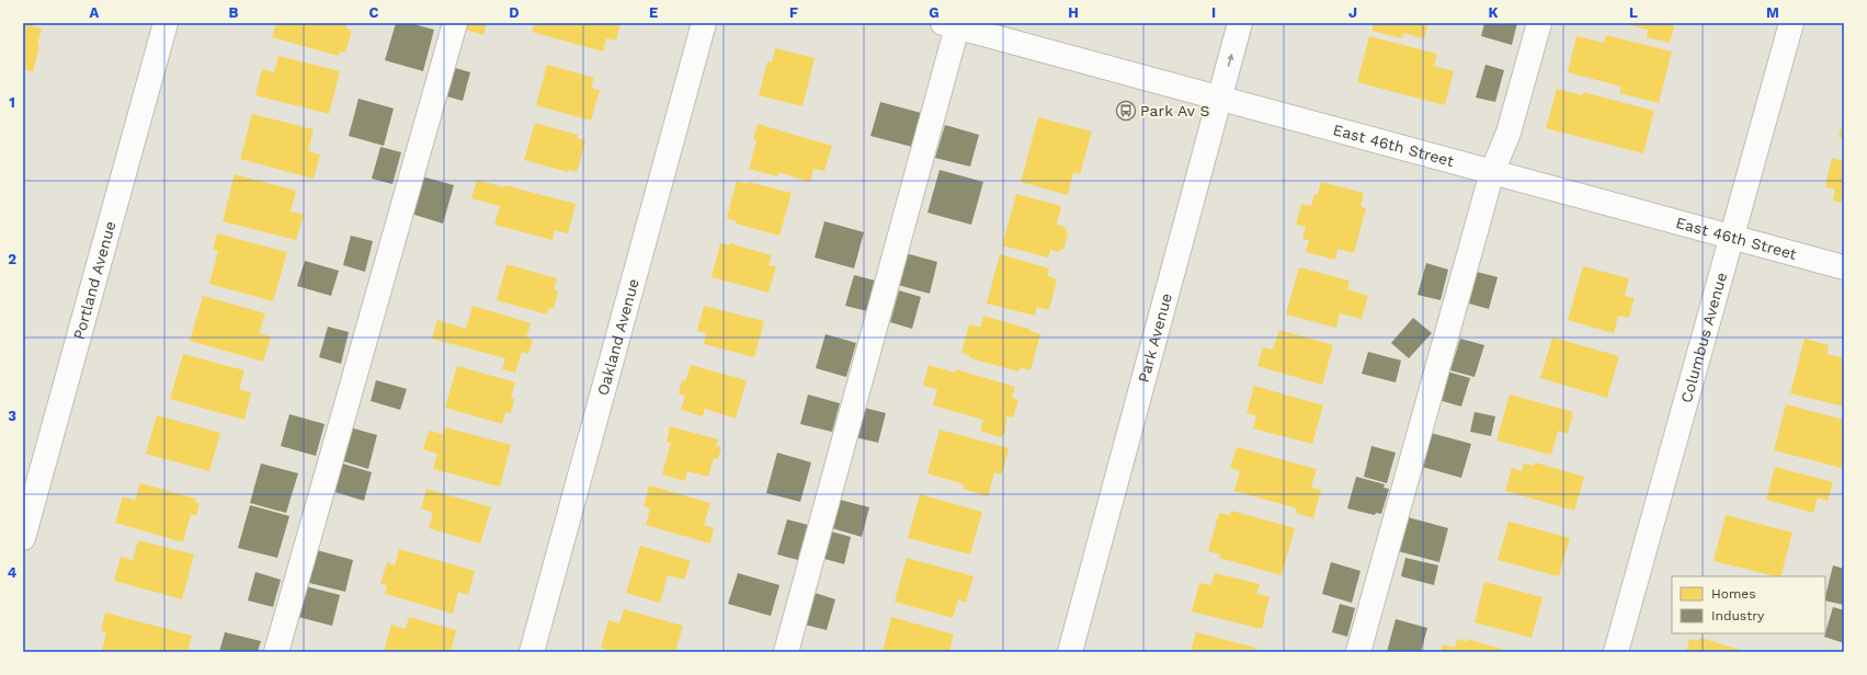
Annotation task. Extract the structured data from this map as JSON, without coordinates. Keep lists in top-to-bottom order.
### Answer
{
  "streets": {
    "street": [
      "East 46th Street",
      "Portland Avenue",
      "Oakland Avenue",
      "Park Avenue",
      "Columbus Avenue"
    ]
  },
  "crossings": [
    ["East 46th Street", "Park Avenue"],
    ["East 46th Street", "Columbus Avenue"]
  ],
  "places": {
    "bus stop": ["Park Av S"]
  },
  "legend": ["Homes", "Industry"],
  "grid": {
    "columns": [
      "A",
      "B",
      "C",
      "D",
      "E",
      "F",
      "G",
      "H",
      "I",
      "J",
      "K",
      "L",
      "M"
    ],
    "rows": [
      "1",
      "2",
      "3",
      "4"
    ]
  }
}
